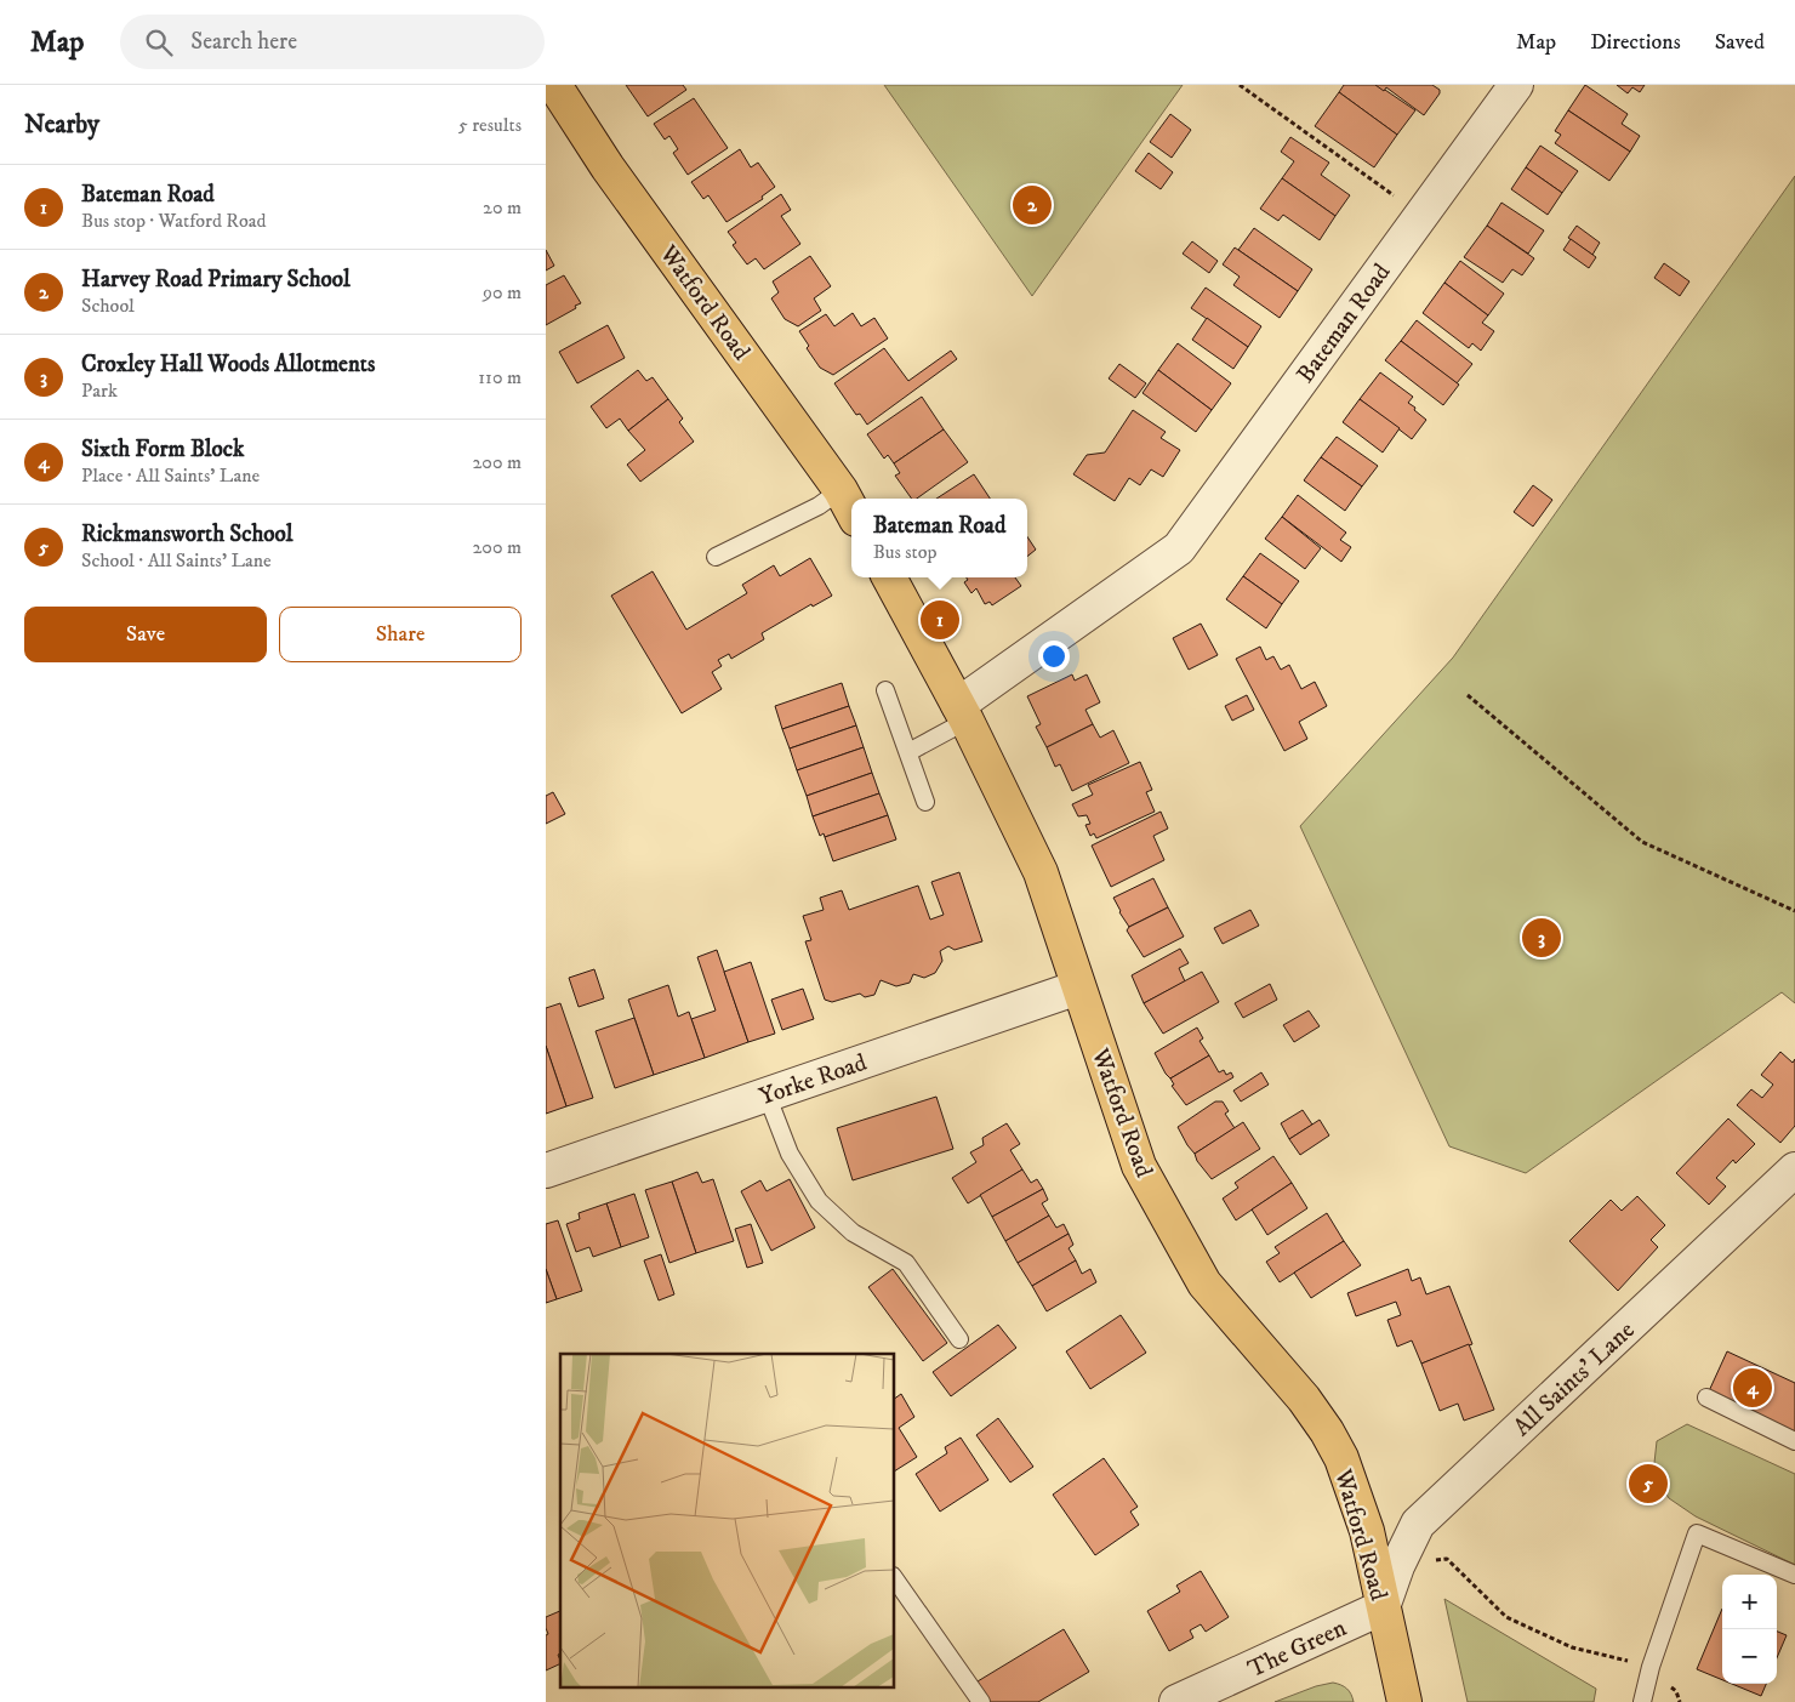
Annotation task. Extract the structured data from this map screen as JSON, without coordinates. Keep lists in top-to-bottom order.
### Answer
{
  "streets": {
    "main road": ["Watford Road"],
    "street": [
      "Bateman Road",
      "Yorke Road",
      "All Saints' Lane",
      "The Green"
    ]
  },
  "crossings": [
    ["Watford Road", "Bateman Road"],
    ["Watford Road", "Yorke Road"],
    ["Watford Road", "All Saints' Lane"],
    ["Watford Road", "The Green"],
    ["All Saints' Lane", "The Green"]
  ],
  "page": {
    "header": "Map",
    "search": "Search here",
    "nav": ["Map", "Directions", "Saved"],
    "heading": ["Nearby", "5 results"],
    "list": [
      {
        "mark": "1",
        "name": "Bateman Road",
        "note": "Bus stop · Watford Road",
        "value": "20 m"
      },
      {
        "mark": "2",
        "name": "Harvey Road Primary School",
        "note": "School",
        "value": "90 m"
      },
      {
        "mark": "3",
        "name": "Croxley Hall Woods Allotments",
        "note": "Park",
        "value": "110 m"
      },
      {
        "mark": "4",
        "name": "Sixth Form Block",
        "note": "Place · All Saints' Lane",
        "value": "200 m"
      },
      {
        "mark": "5",
        "name": "Rickmansworth School",
        "note": "School · All Saints' Lane",
        "value": "200 m"
      }
    ],
    "pins": [
      "2",
      "1",
      "3",
      "4",
      "5"
    ],
    "popup": ["Bateman Road", "Bus stop"],
    "buttons": ["Save", "Share"],
    "map_buttons": ["+", "−"]
  }
}
